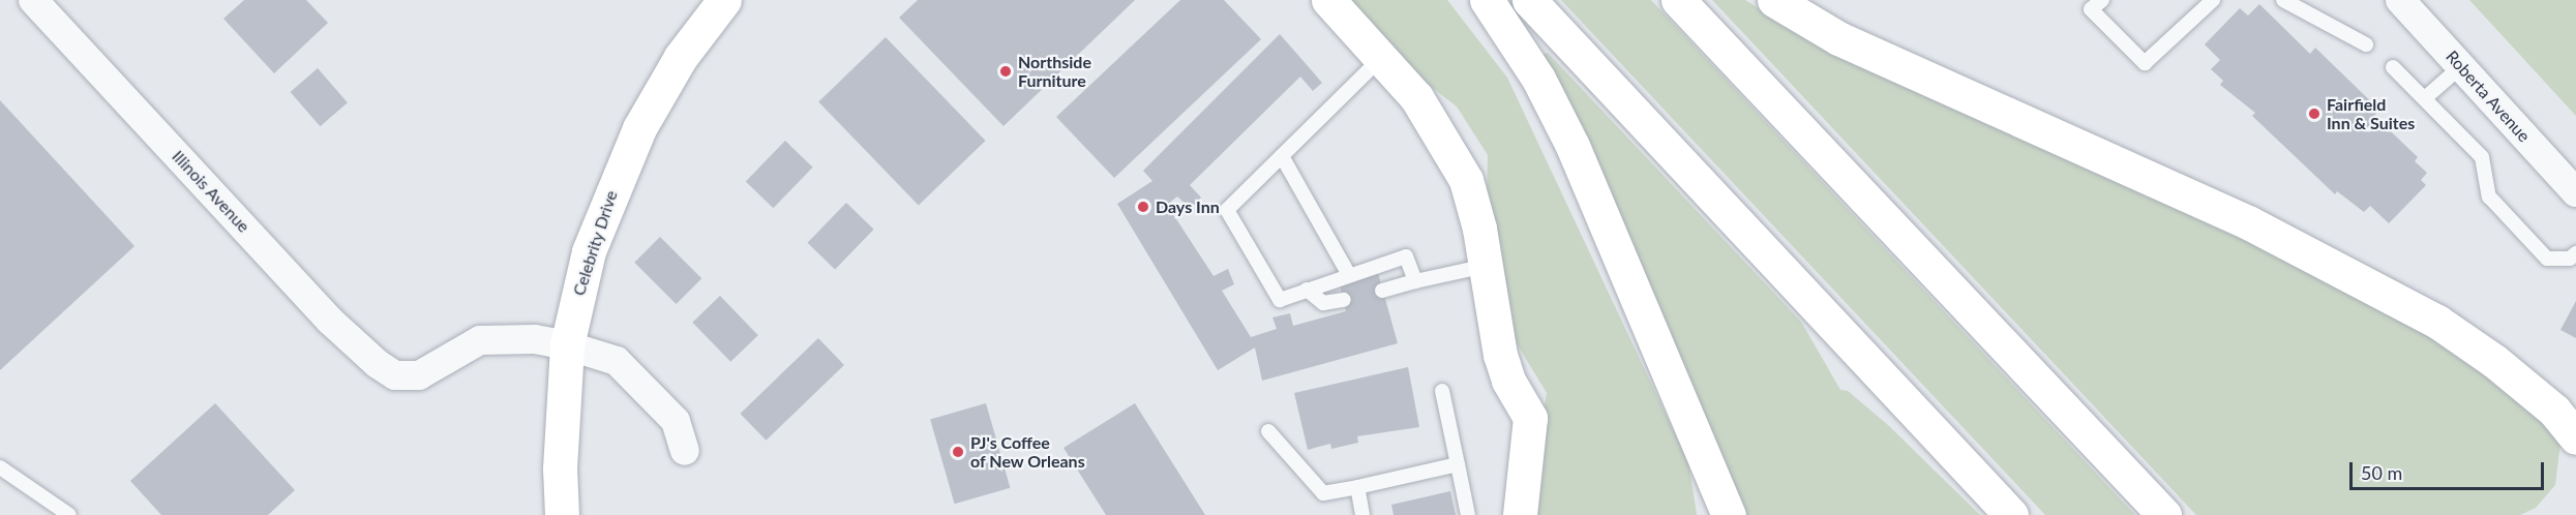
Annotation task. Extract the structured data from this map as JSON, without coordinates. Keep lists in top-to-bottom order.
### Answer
{
  "streets": {
    "main road": ["Celebrity Drive"],
    "street": ["Roberta Avenue", "Illinois Avenue"]
  },
  "crossings": [
    ["Illinois Avenue", "Celebrity Drive"]
  ],
  "places": [
    "Northside Furniture",
    "Fairfield Inn & Suites",
    "Days Inn",
    "PJ's Coffee of New Orleans"
  ],
  "scale_bar": "50 m"
}
